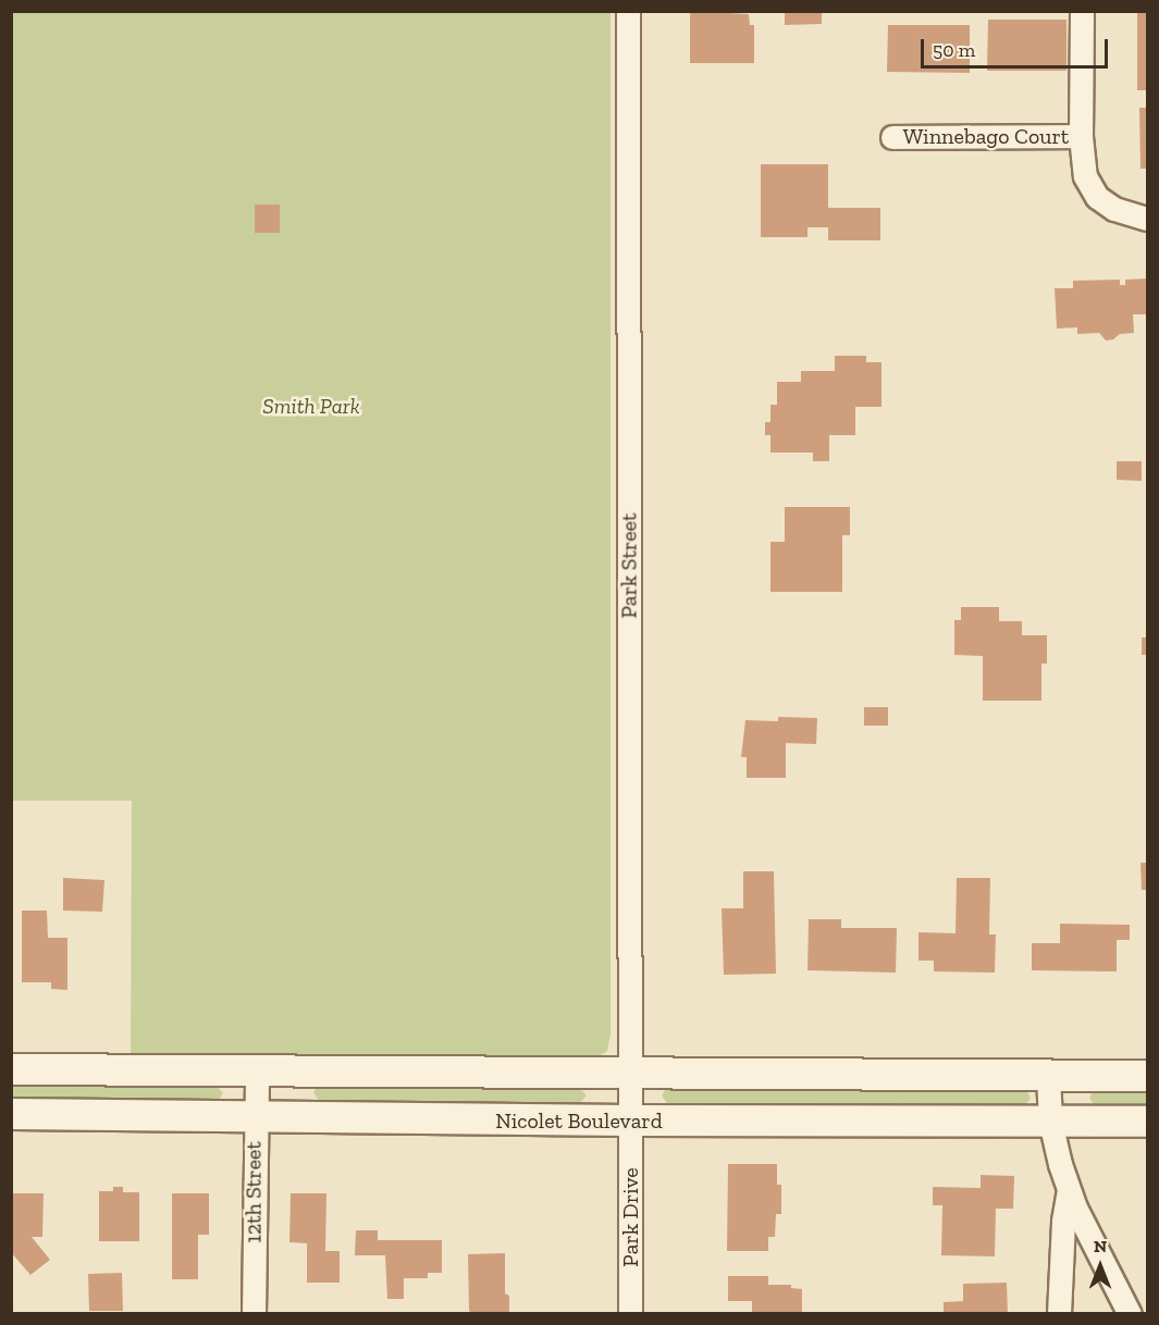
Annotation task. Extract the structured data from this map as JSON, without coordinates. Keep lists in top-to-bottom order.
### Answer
{
  "streets": {
    "street": [
      "Winnebago Court",
      "Park Street",
      "Nicolet Boulevard",
      "12th Street",
      "Park Drive"
    ]
  },
  "crossings": [
    ["Park Street", "Nicolet Boulevard"],
    ["Park Street", "Park Drive"],
    ["Nicolet Boulevard", "12th Street"],
    ["Nicolet Boulevard", "Park Drive"]
  ],
  "parks": ["Smith Park"],
  "scale_bar": "50 m",
  "north": "top"
}
